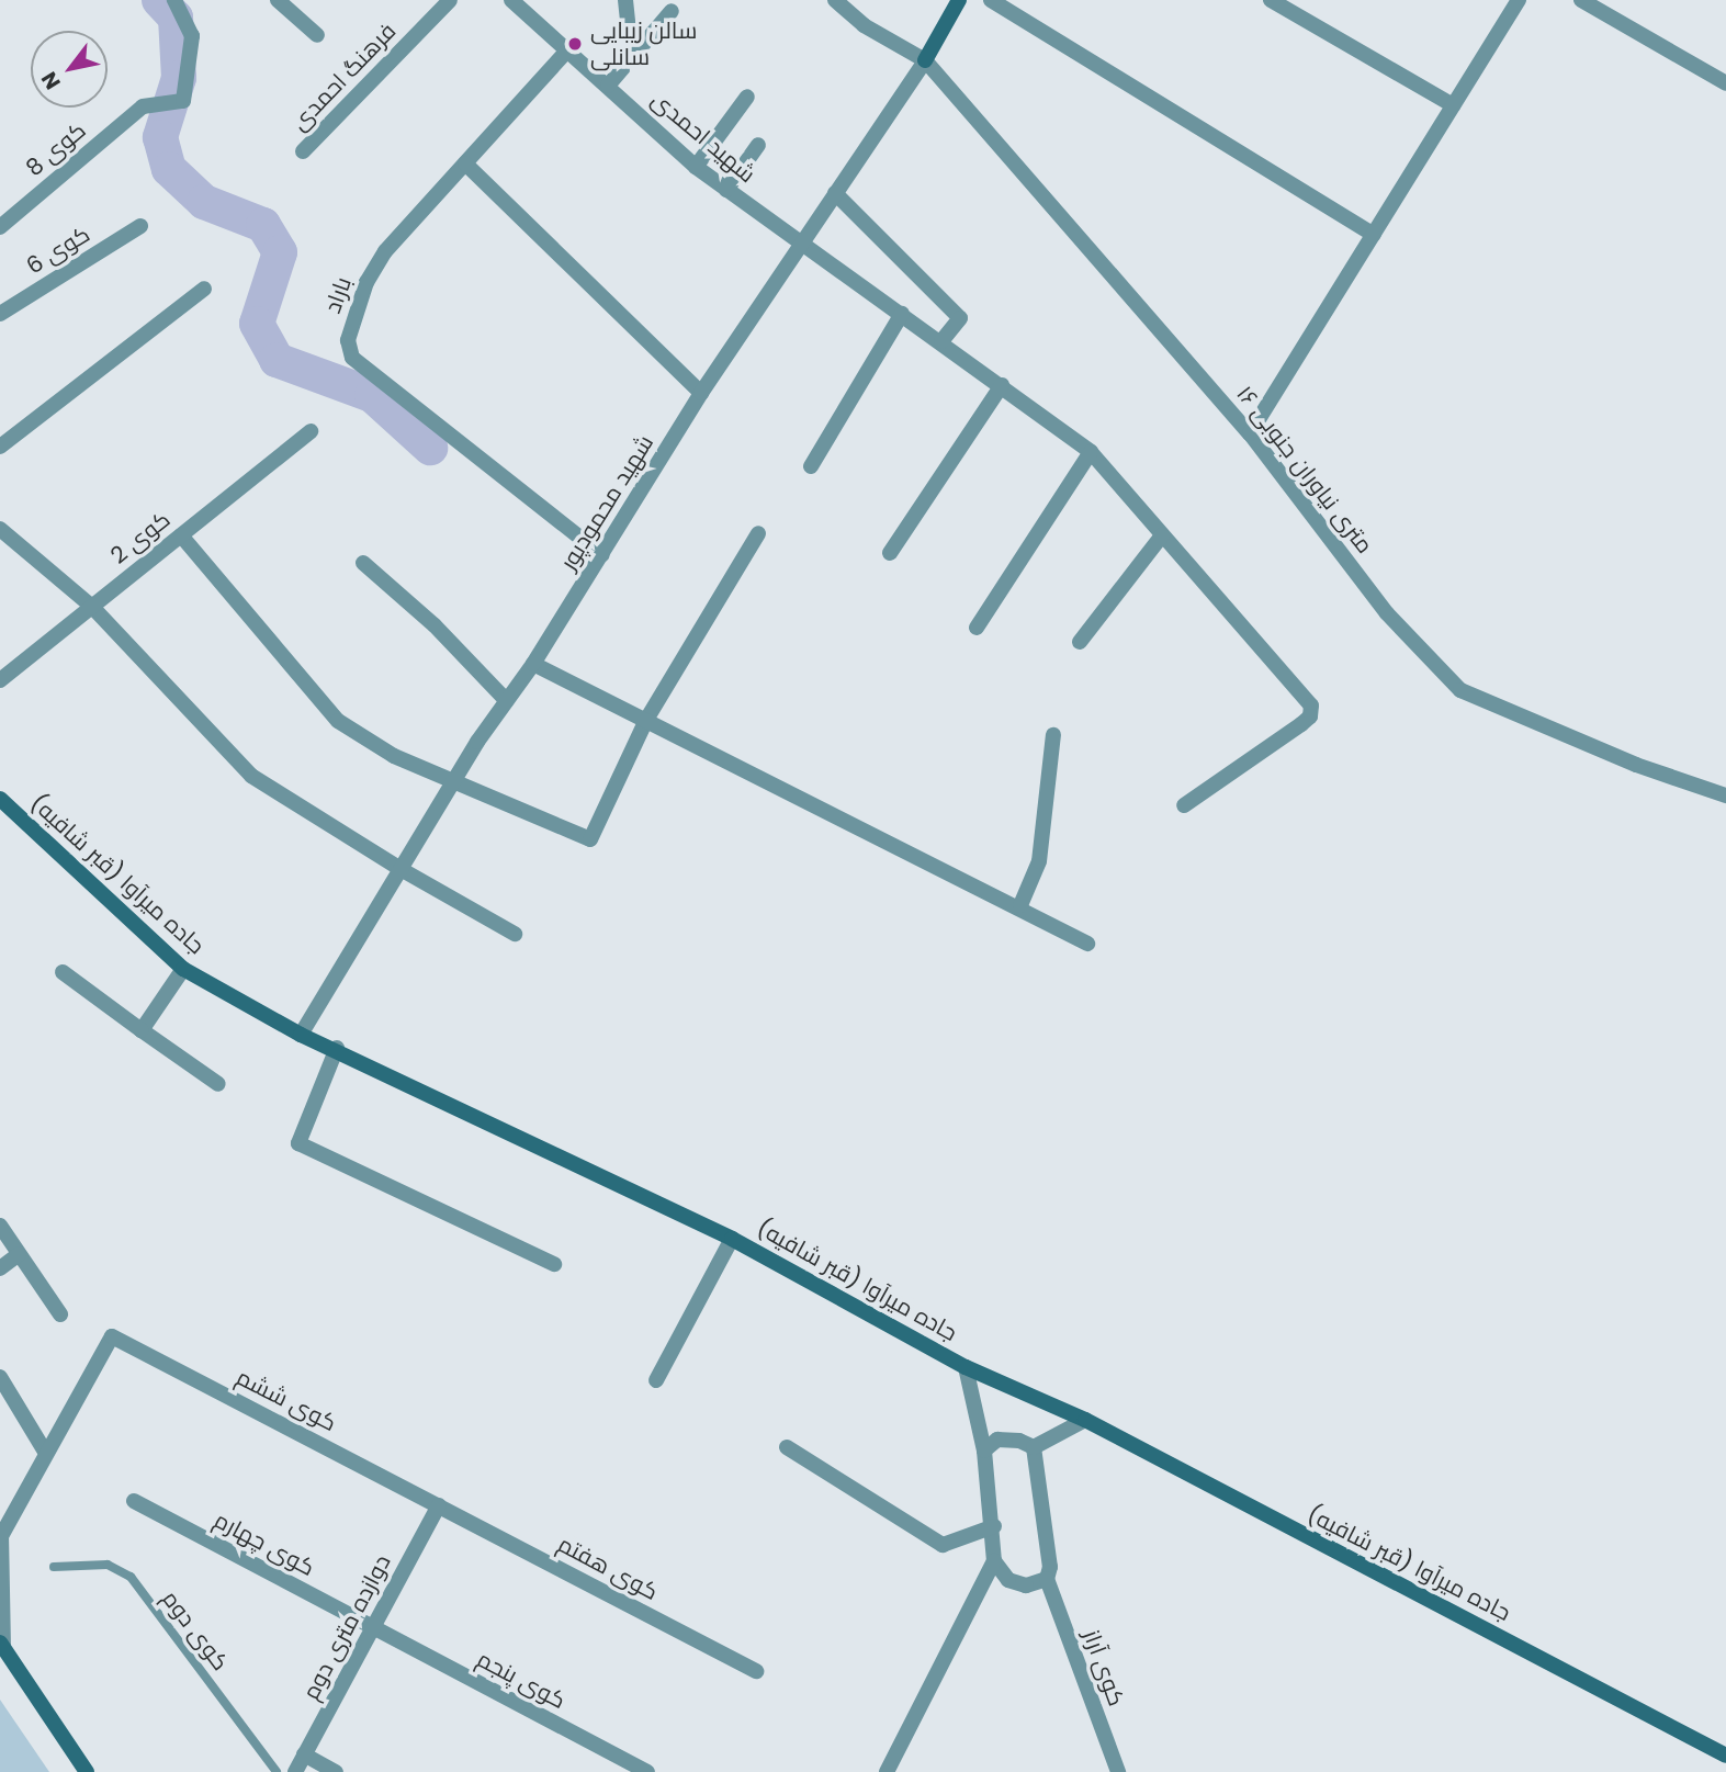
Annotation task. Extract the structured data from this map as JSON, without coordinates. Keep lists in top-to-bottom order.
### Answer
{
  "streets": {
    "street": [
      "فرهنگ احمدی",
      "شهید احمدی",
      "کوی 8",
      "کوی 6",
      "باراد",
      "۱۶ متری نیاوران جنوبی",
      "شهید محمودپور",
      "کوی 2",
      "جاده میرآوا (قبر شافیه)",
      "کوی ششم",
      "کوی چهارم",
      "کوی هفتم",
      "دوازده متری دوم",
      "کوی آراز",
      "کوی پنجم"
    ],
    "lane": ["کوی دوم"]
  },
  "crossings": [
    ["شهید احمدی", "باراد"],
    ["شهید احمدی", "شهید محمودپور"],
    ["باراد", "شهید محمودپور"],
    ["۱۶ متری نیاوران جنوبی", "شهید محمودپور"],
    ["شهید محمودپور", "جاده میرآوا (قبر شافیه)"],
    ["کوی ششم", "کوی هفتم"],
    ["کوی ششم", "دوازده متری دوم"],
    ["کوی چهارم", "دوازده متری دوم"],
    ["کوی چهارم", "کوی پنجم"],
    ["کوی هفتم", "دوازده متری دوم"],
    ["دوازده متری دوم", "کوی پنجم"]
  ],
  "places": ["سالن زیبایی سانلی"],
  "north": "bottom left"
}
